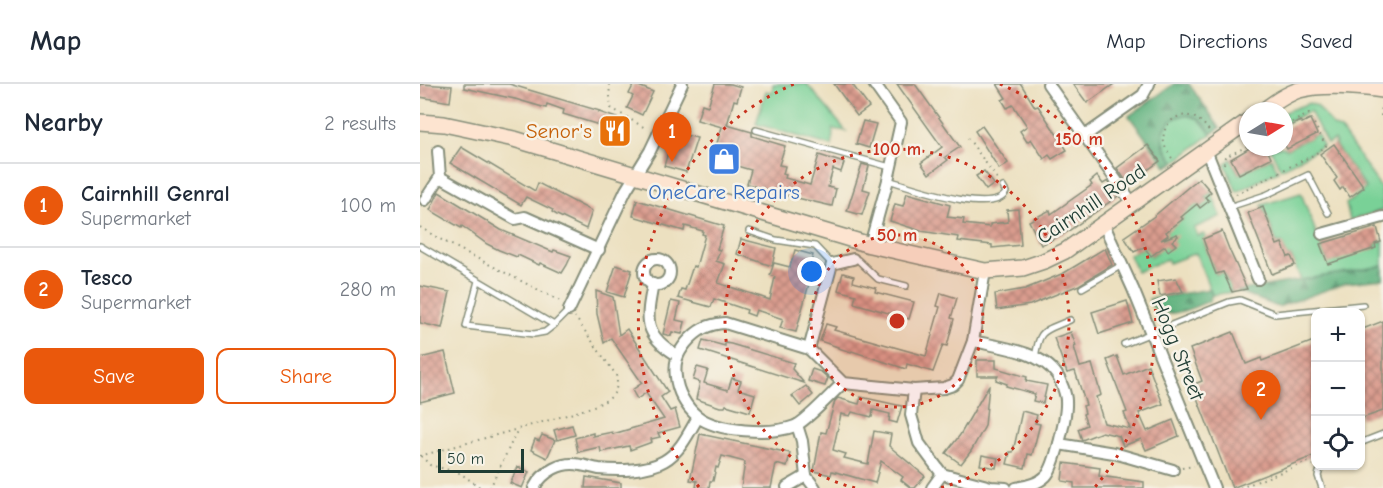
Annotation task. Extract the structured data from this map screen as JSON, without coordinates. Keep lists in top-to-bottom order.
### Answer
{
  "streets": {
    "main road": ["Cairnhill Road"],
    "street": ["Hogg Street"]
  },
  "crossings": [
    ["Cairnhill Road", "Hogg Street"]
  ],
  "places": {
    "restaurant": ["Senor's"],
    "shop": ["OneCare Repairs"]
  },
  "scale_bar": "50 m",
  "north": "right",
  "page": {
    "header": "Map",
    "nav": ["Map", "Directions", "Saved"],
    "heading": ["Nearby", "2 results"],
    "pins": ["1", "2"],
    "list": [
      {
        "mark": "1",
        "name": "Cairnhill Genral",
        "note": "Supermarket",
        "value": "100 m"
      },
      {
        "mark": "2",
        "name": "Tesco",
        "note": "Supermarket",
        "value": "280 m"
      }
    ],
    "map_buttons": ["+", "−"],
    "buttons": ["Save", "Share"],
    "scale": "50 m"
  },
  "rings": ["150 m", "100 m", "50 m"]
}
